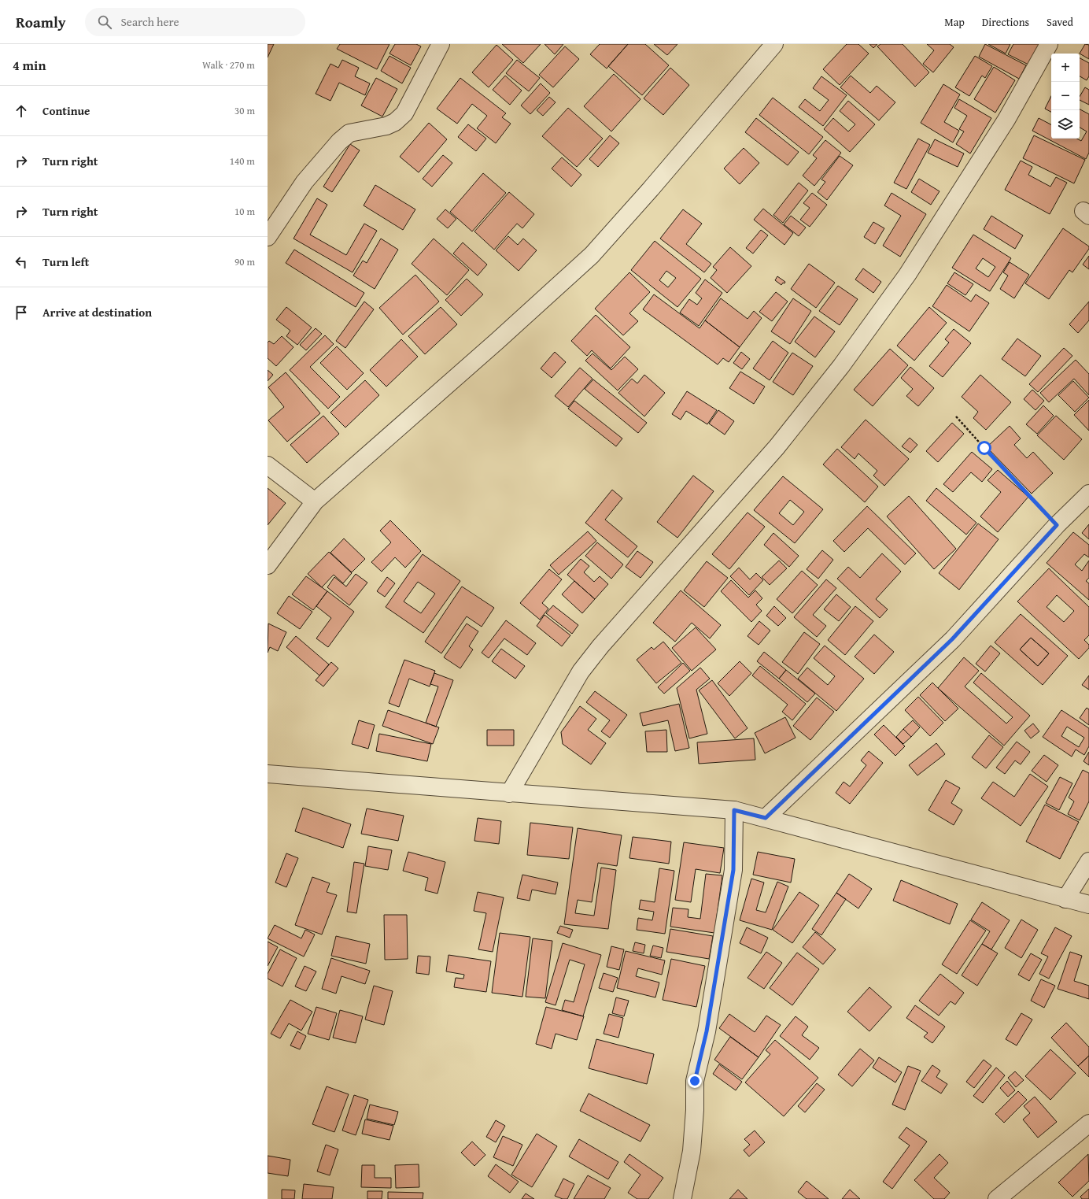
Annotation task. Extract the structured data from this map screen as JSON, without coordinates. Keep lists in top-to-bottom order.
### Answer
{
  "page": {
    "header": "Roamly",
    "search": "Search here",
    "nav": ["Map", "Directions", "Saved"],
    "heading": ["4 min", "Walk · 270 m"],
    "map_buttons": ["+", "−"],
    "list": [
      ["Continue", "30 m"],
      ["Turn right", "140 m"],
      ["Turn right", "10 m"],
      ["Turn left", "90 m"],
      "Arrive at destination"
    ]
  }
}
